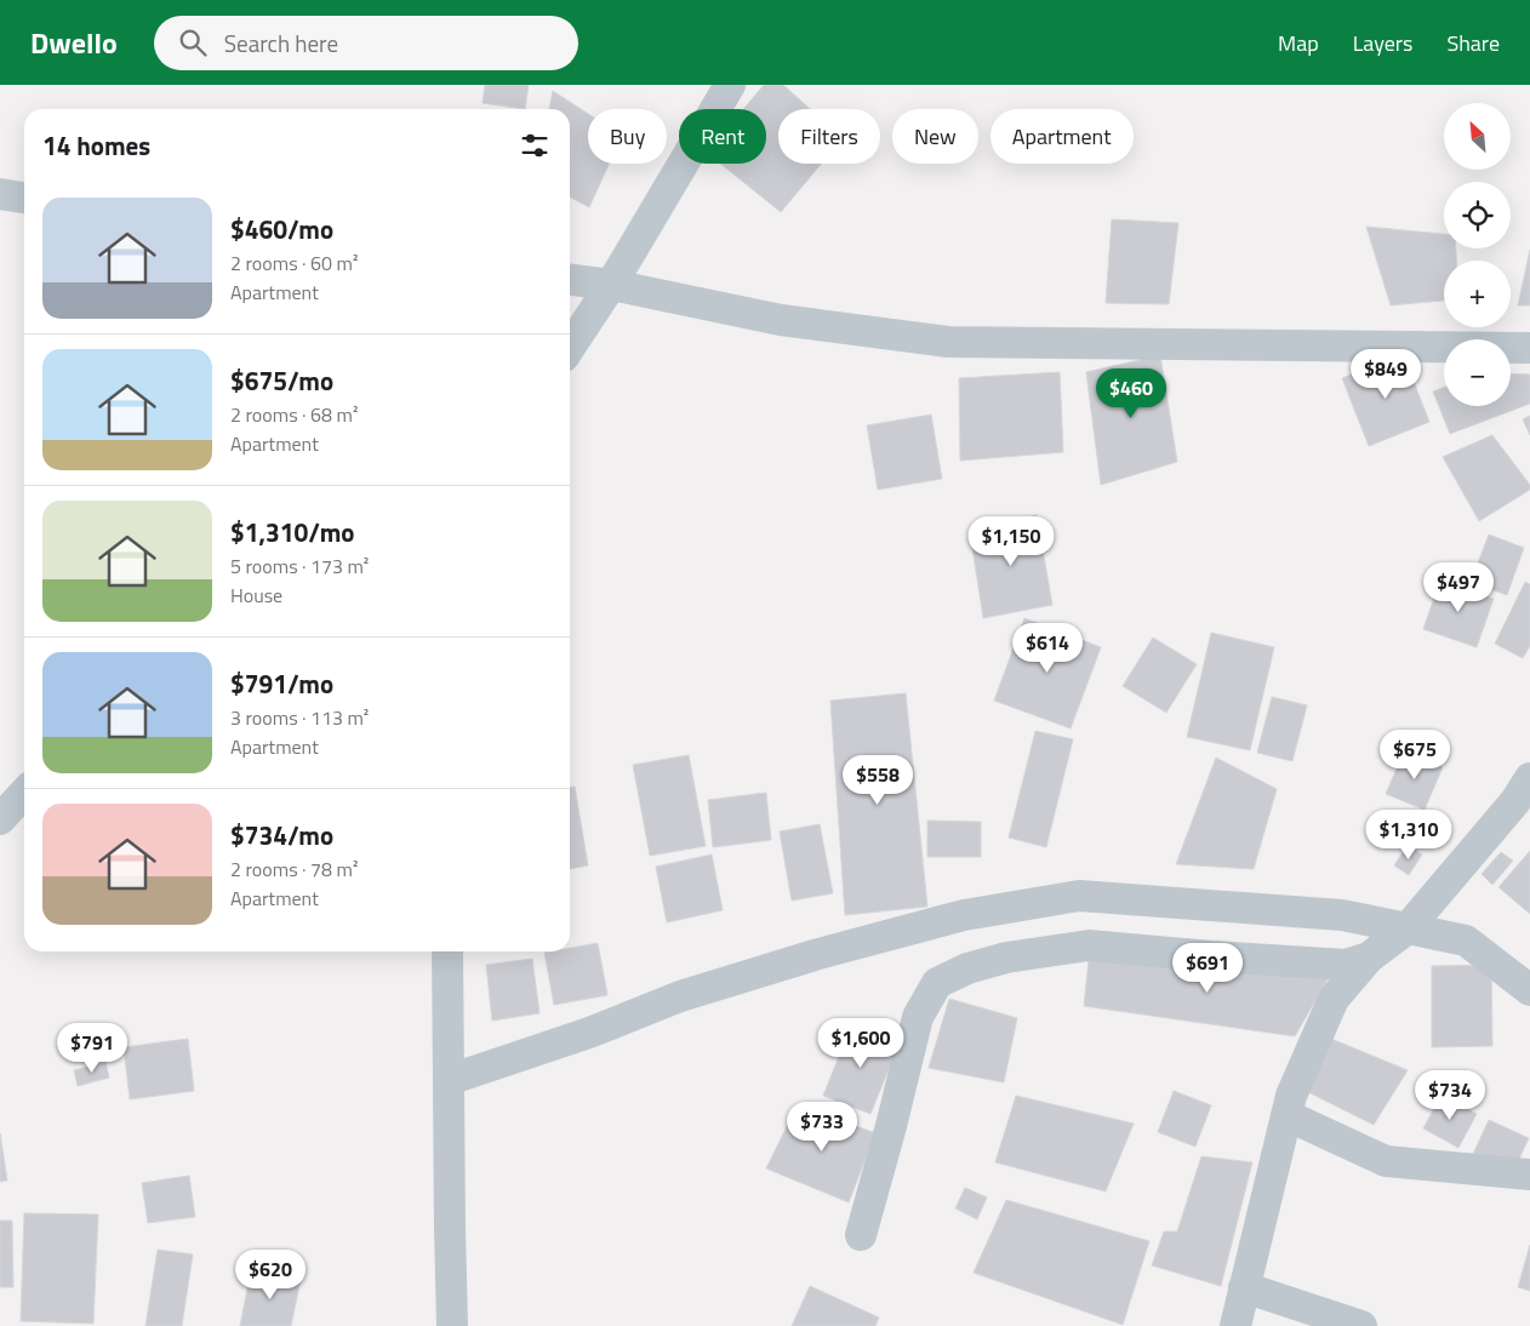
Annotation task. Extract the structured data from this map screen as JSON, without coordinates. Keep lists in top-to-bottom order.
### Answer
{
  "north": "top left",
  "page": {
    "header": "Dwello",
    "search": "Search here",
    "nav": ["Map", "Layers", "Share"],
    "map_buttons": ["+", "−"],
    "chip": [
      "Buy",
      "Rent",
      "Filters",
      "New",
      "Apartment"
    ],
    "heading": "14 homes",
    "list": [
      {
        "name": "$460/mo",
        "note": "2 rooms · 60 m² · Apartment"
      },
      {
        "name": "$675/mo",
        "note": "2 rooms · 68 m² · Apartment"
      },
      {
        "name": "$1,310/mo",
        "note": "5 rooms · 173 m² · House"
      },
      {
        "name": "$791/mo",
        "note": "3 rooms · 113 m² · Apartment"
      },
      {
        "name": "$734/mo",
        "note": "2 rooms · 78 m² · Apartment"
      }
    ],
    "price": [
      "$849",
      "$460",
      "$1,150",
      "$497",
      "$614",
      "$675",
      "$558",
      "$1,310",
      "$691",
      "$1,600",
      "$791",
      "$734",
      "$733",
      "$620"
    ]
  }
}
